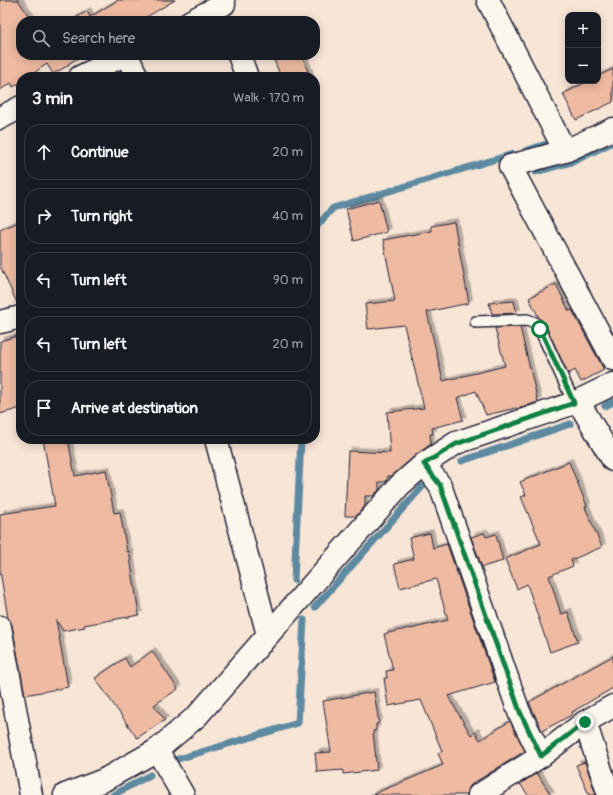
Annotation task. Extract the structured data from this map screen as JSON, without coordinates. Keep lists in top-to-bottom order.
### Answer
{
  "page": {
    "map_buttons": ["+", "−"],
    "search": "Search here",
    "heading": ["3 min", "Walk · 170 m"],
    "list": [
      ["Continue", "20 m"],
      ["Turn right", "40 m"],
      ["Turn left", "90 m"],
      ["Turn left", "20 m"],
      "Arrive at destination"
    ]
  }
}
